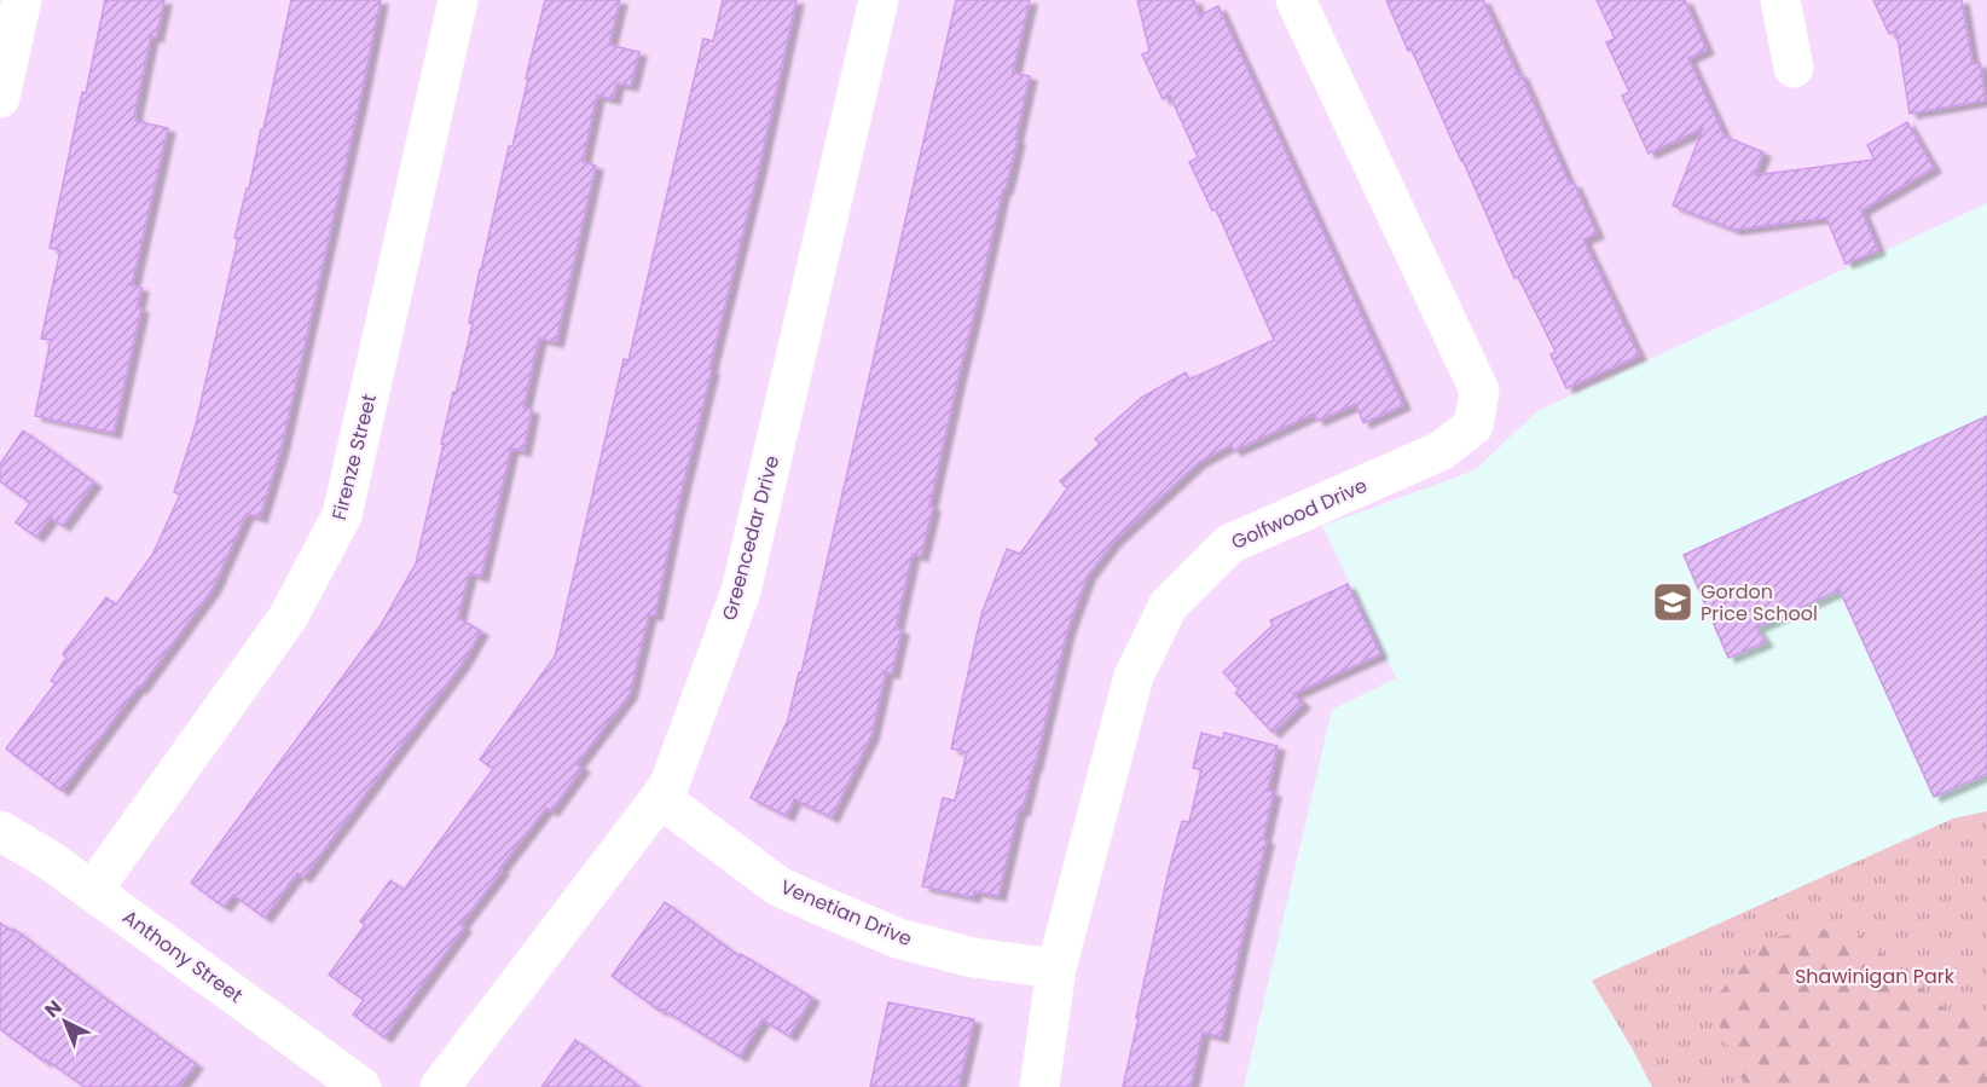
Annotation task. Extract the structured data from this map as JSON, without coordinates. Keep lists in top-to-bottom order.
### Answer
{
  "streets": {
    "street": [
      "Firenze Street",
      "Golfwood Drive",
      "Greencedar Drive",
      "Venetian Drive",
      "Anthony Street"
    ]
  },
  "crossings": [
    ["Firenze Street", "Anthony Street"],
    ["Golfwood Drive", "Venetian Drive"],
    ["Greencedar Drive", "Venetian Drive"]
  ],
  "parks": ["Shawinigan Park"],
  "places": {
    "school or university": ["Gordon Price School"]
  },
  "north": "top left"
}
